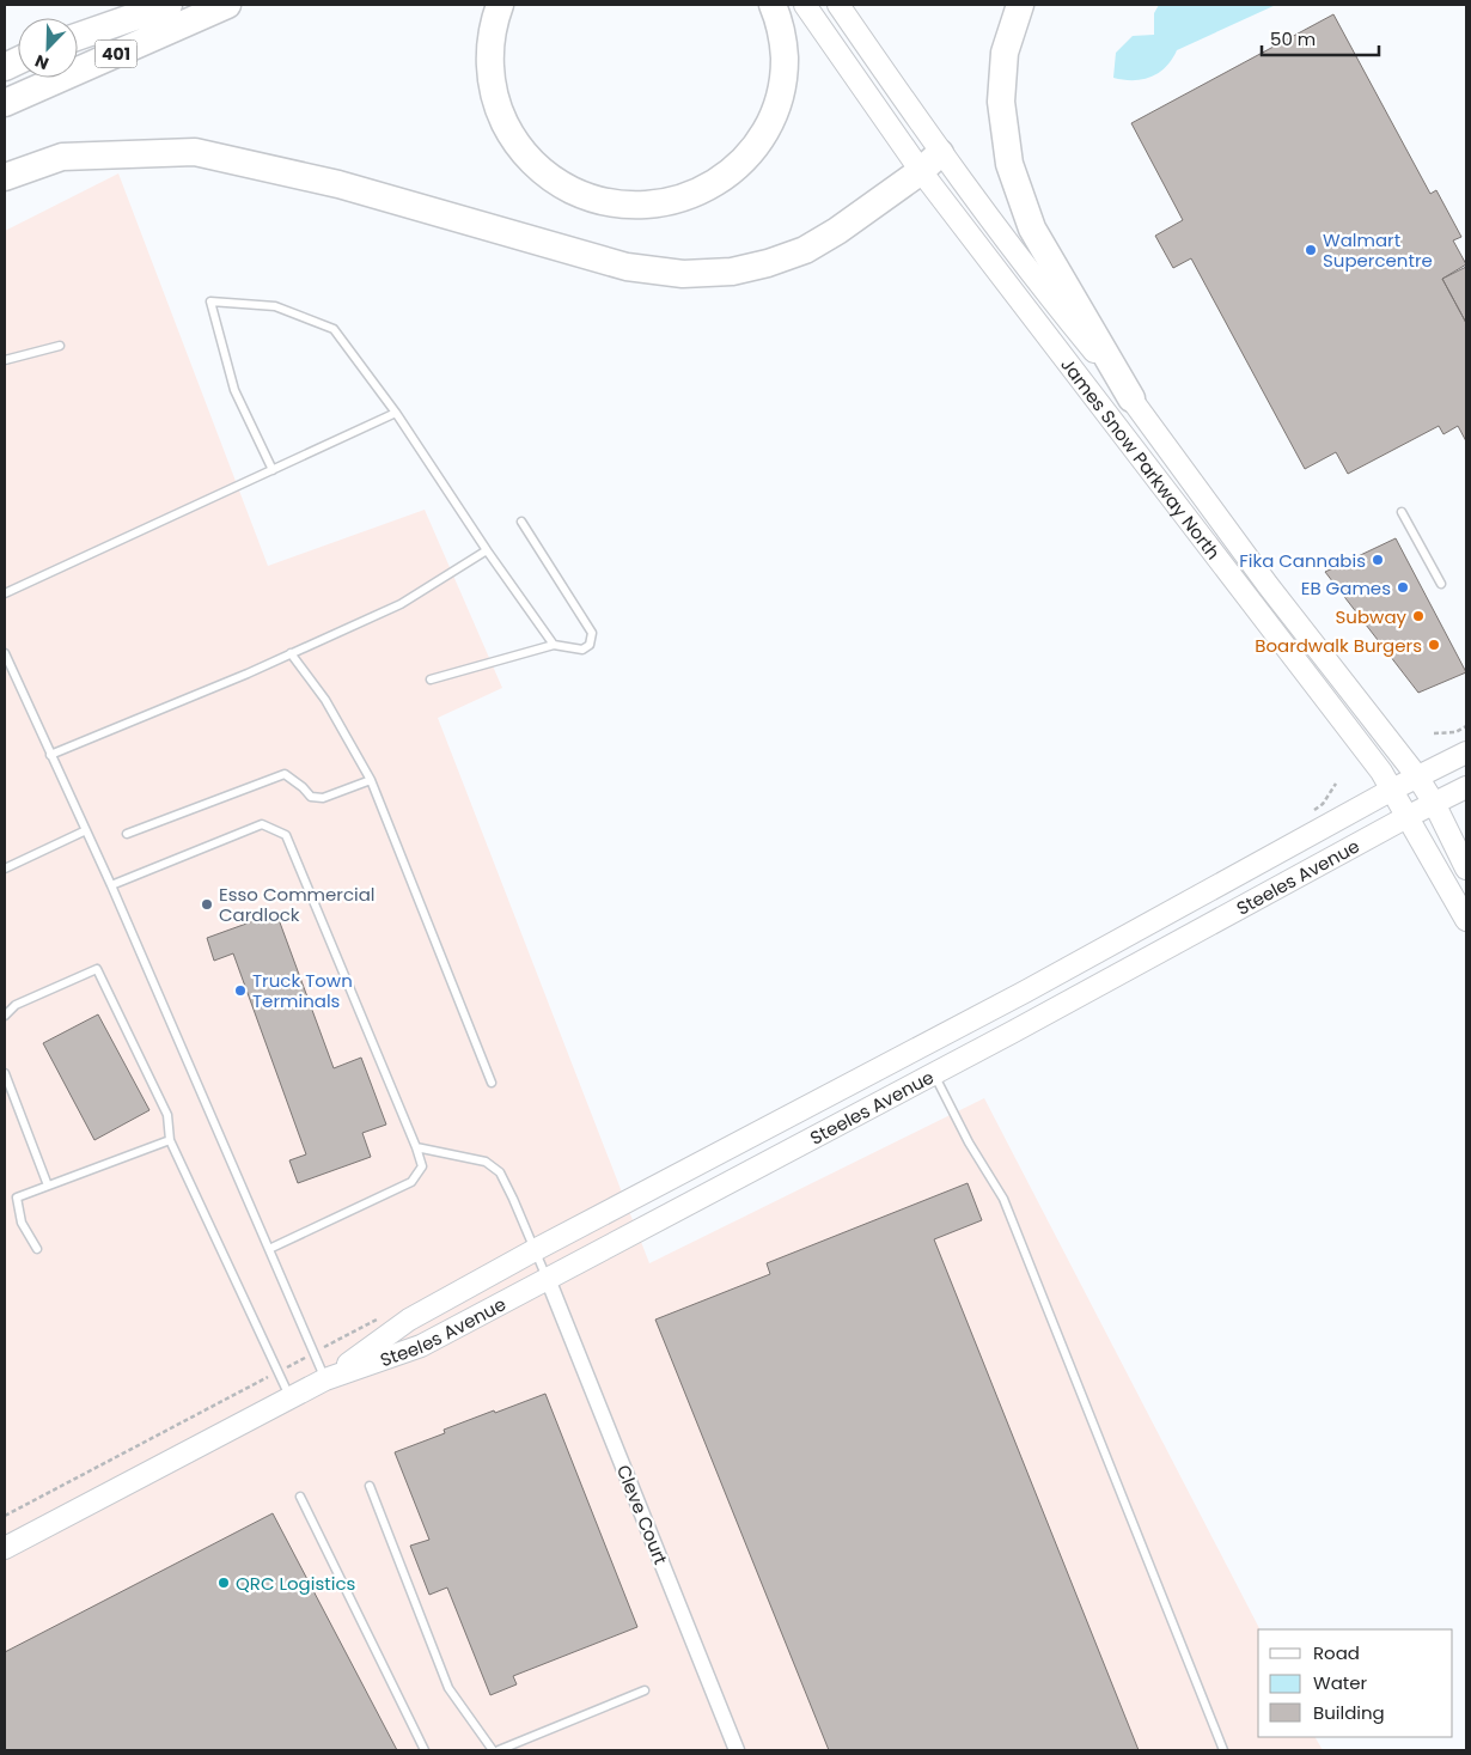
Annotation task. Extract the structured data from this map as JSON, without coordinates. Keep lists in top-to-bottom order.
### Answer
{
  "streets": {
    "highway": ["401"],
    "main road": ["James Snow Parkway North", "Steeles Avenue"],
    "street": ["Cleve Court"]
  },
  "crossings": [
    ["James Snow Parkway North", "Steeles Avenue"],
    ["Steeles Avenue", "Cleve Court"]
  ],
  "places": [
    "Walmart Supercentre",
    "Fika Cannabis",
    "EB Games",
    "Subway",
    "Boardwalk Burgers",
    "Esso Commercial Cardlock",
    "Truck Town Terminals",
    "QRC Logistics"
  ],
  "legend": ["Road", "Water", "Building"],
  "scale_bar": "50 m",
  "north": "bottom left"
}
